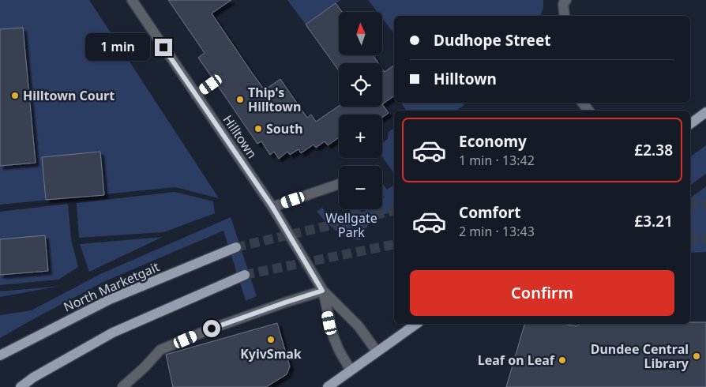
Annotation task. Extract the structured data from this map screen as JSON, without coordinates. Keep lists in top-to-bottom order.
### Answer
{
  "streets": {
    "main road": ["North Marketgait"],
    "street": ["Hilltown"]
  },
  "parks": ["Wellgate Park"],
  "places": [
    "Hilltown Court",
    "Thip's Hilltown",
    "South",
    "KyivSmak",
    "Dundee Central Library",
    "Leaf on Leaf"
  ],
  "north": "top",
  "page": {
    "map_buttons": ["+", "−"],
    "banner": ["Dudhope Street", "Hilltown"],
    "bubble": "1 min",
    "list": [
      {
        "name": "Economy",
        "note": "1 min · 13:42",
        "value": "£2.38"
      },
      {
        "name": "Comfort",
        "note": "2 min · 13:43",
        "value": "£3.21"
      }
    ],
    "buttons": "Confirm"
  }
}
